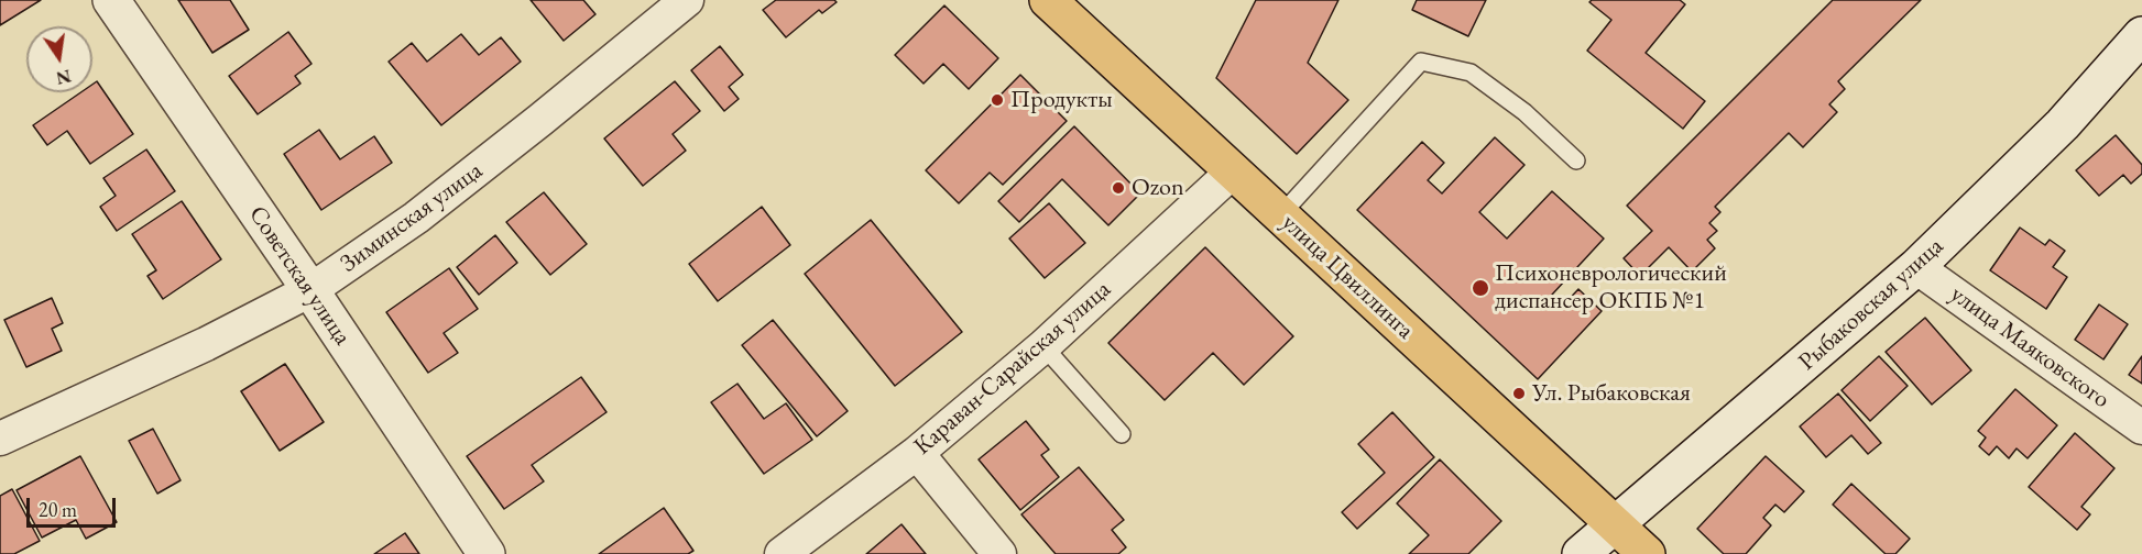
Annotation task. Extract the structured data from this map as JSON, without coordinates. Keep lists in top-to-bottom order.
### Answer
{
  "streets": {
    "main road": ["Советская улица", "улица Цвиллинга", "Рыбаковская улица"],
    "street": ["Зиминская улица", "улица Маяковского", "Караван-Сарайская улица"]
  },
  "crossings": [
    ["Зиминская улица", "Советская улица"],
    ["улица Цвиллинга", "Рыбаковская улица"],
    ["улица Цвиллинга", "Караван-Сарайская улица"],
    ["Рыбаковская улица", "улица Маяковского"]
  ],
  "places": [
    "Продукты",
    "Ozon",
    "Психоневрологический диспансер ОКПБ №1",
    "Ул. Рыбаковская"
  ],
  "scale_bar": "20 m",
  "north": "bottom"
}
